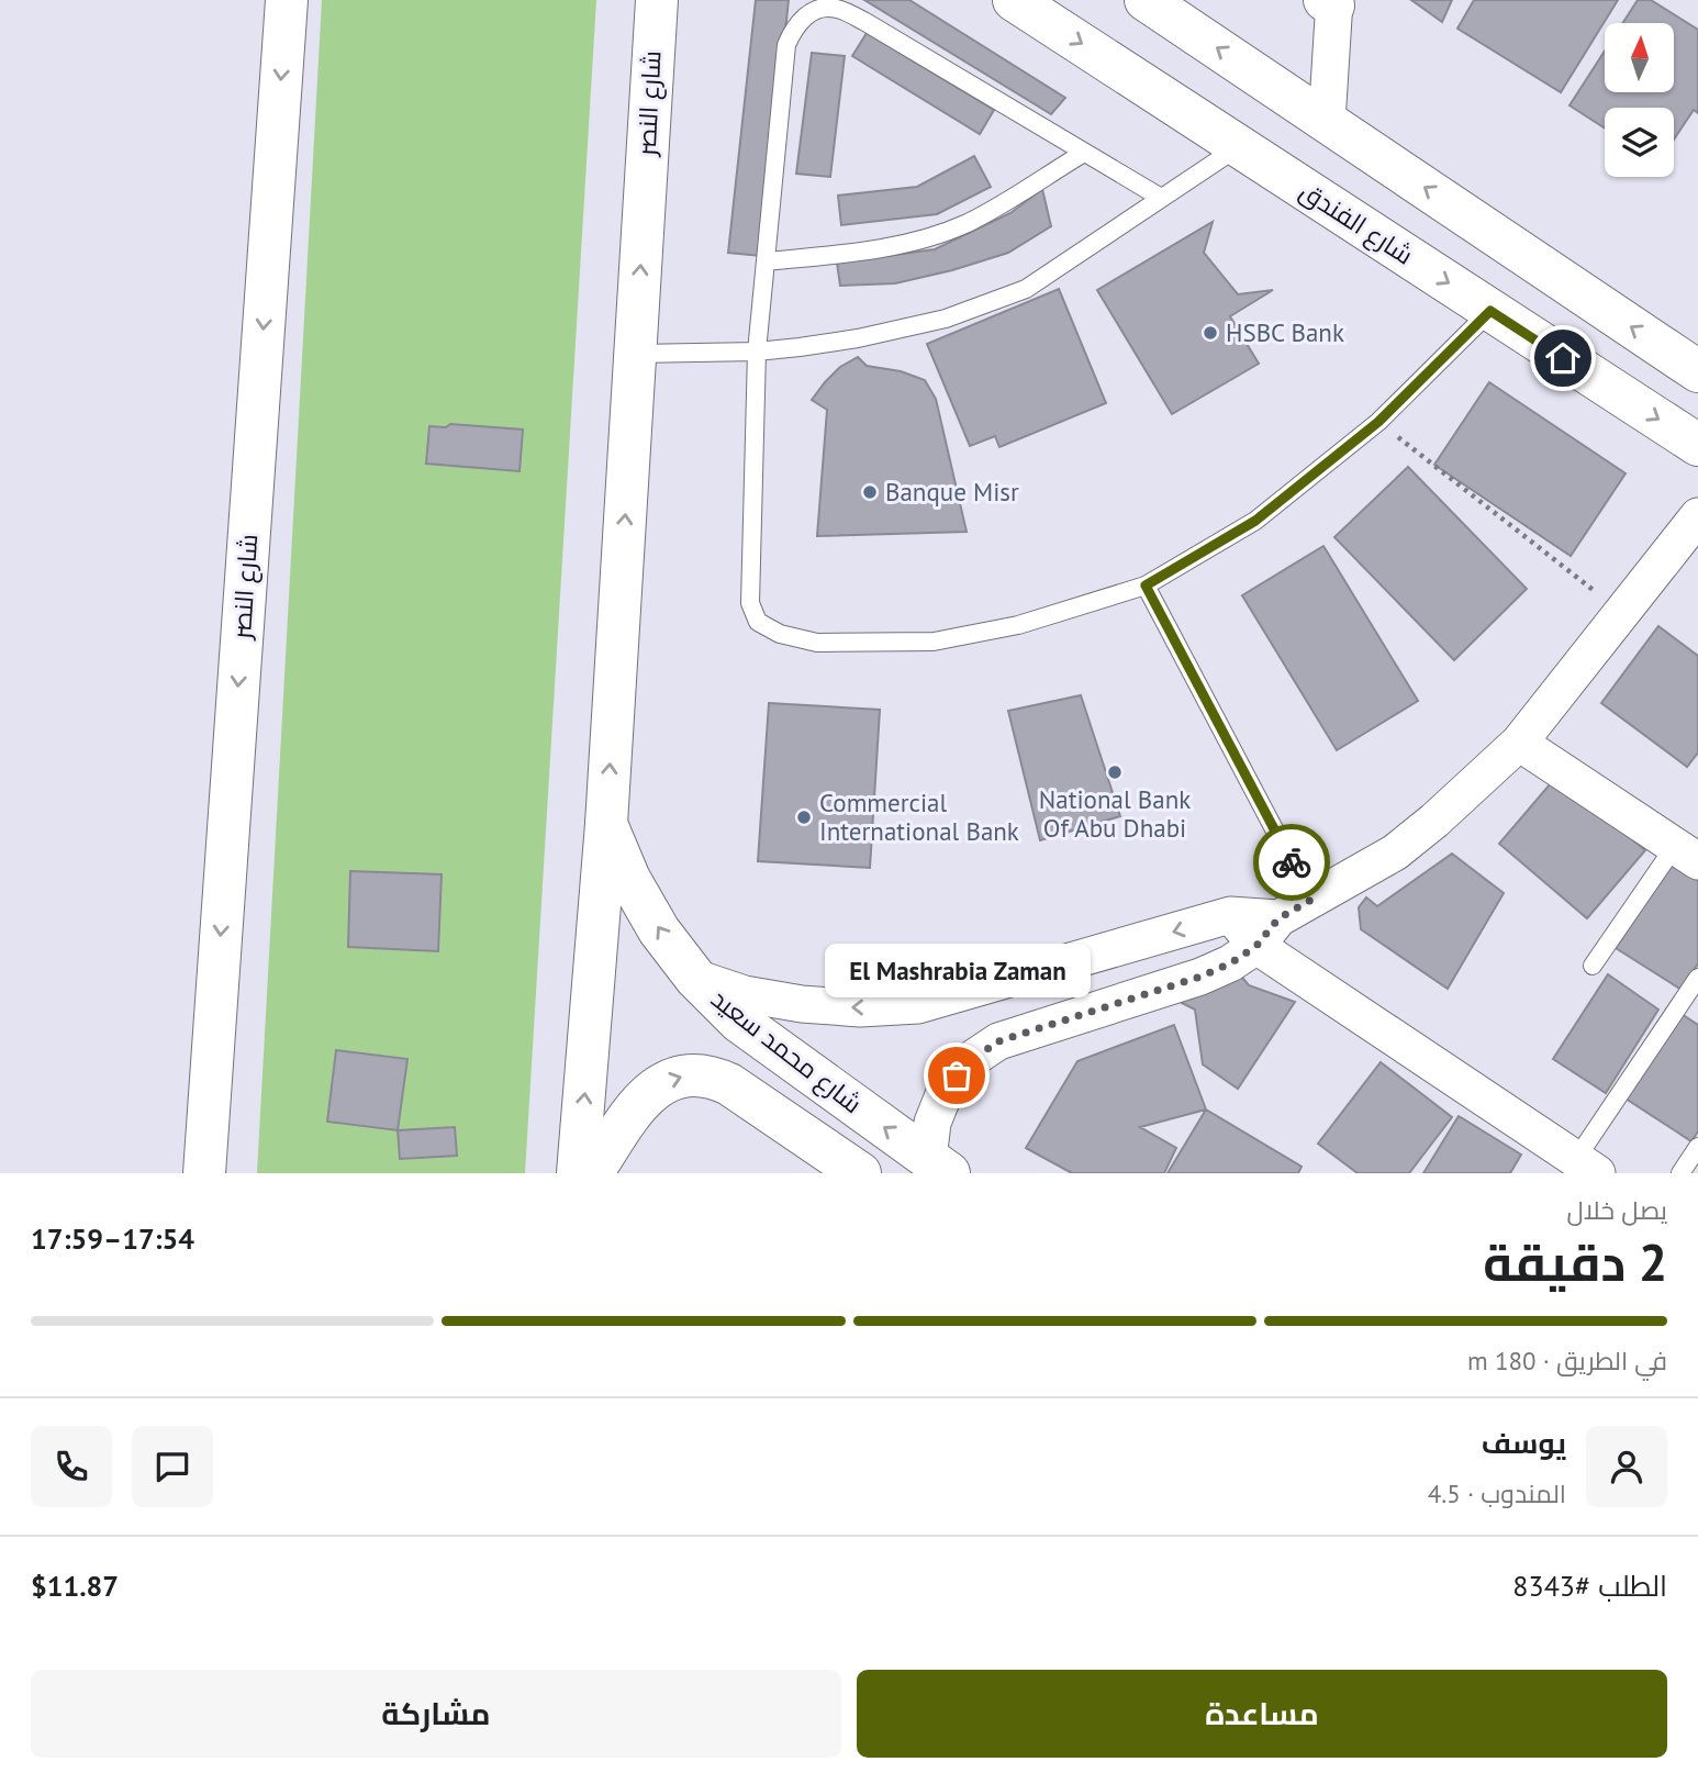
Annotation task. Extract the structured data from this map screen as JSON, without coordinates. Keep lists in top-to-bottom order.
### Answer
{
  "streets": {
    "street": ["شارع النصر", "شارع الفندق", "شارع محمد سعيد"]
  },
  "crossings": [
    ["شارع النصر", "شارع محمد سعيد"]
  ],
  "one_way": ["شارع محمد سعيد"],
  "places": [
    "HSBC Bank",
    "Banque Misr",
    "National Bank Of Abu Dhabi",
    "Commercial International Bank",
    "El Mashrabia Zaman"
  ],
  "north": "top",
  "page": {
    "bubble": "El Mashrabia Zaman",
    "heading": ["2 دقيقة", "يصل خلال", "17:54–17:59"],
    "panel": [
      "يوسف",
      "المندوب · 4.5",
      "الطلب #8343",
      "$11.87"
    ],
    "bar": "في الطريق · 180 m",
    "buttons": ["مساعدة", "مشاركة"]
  }
}
